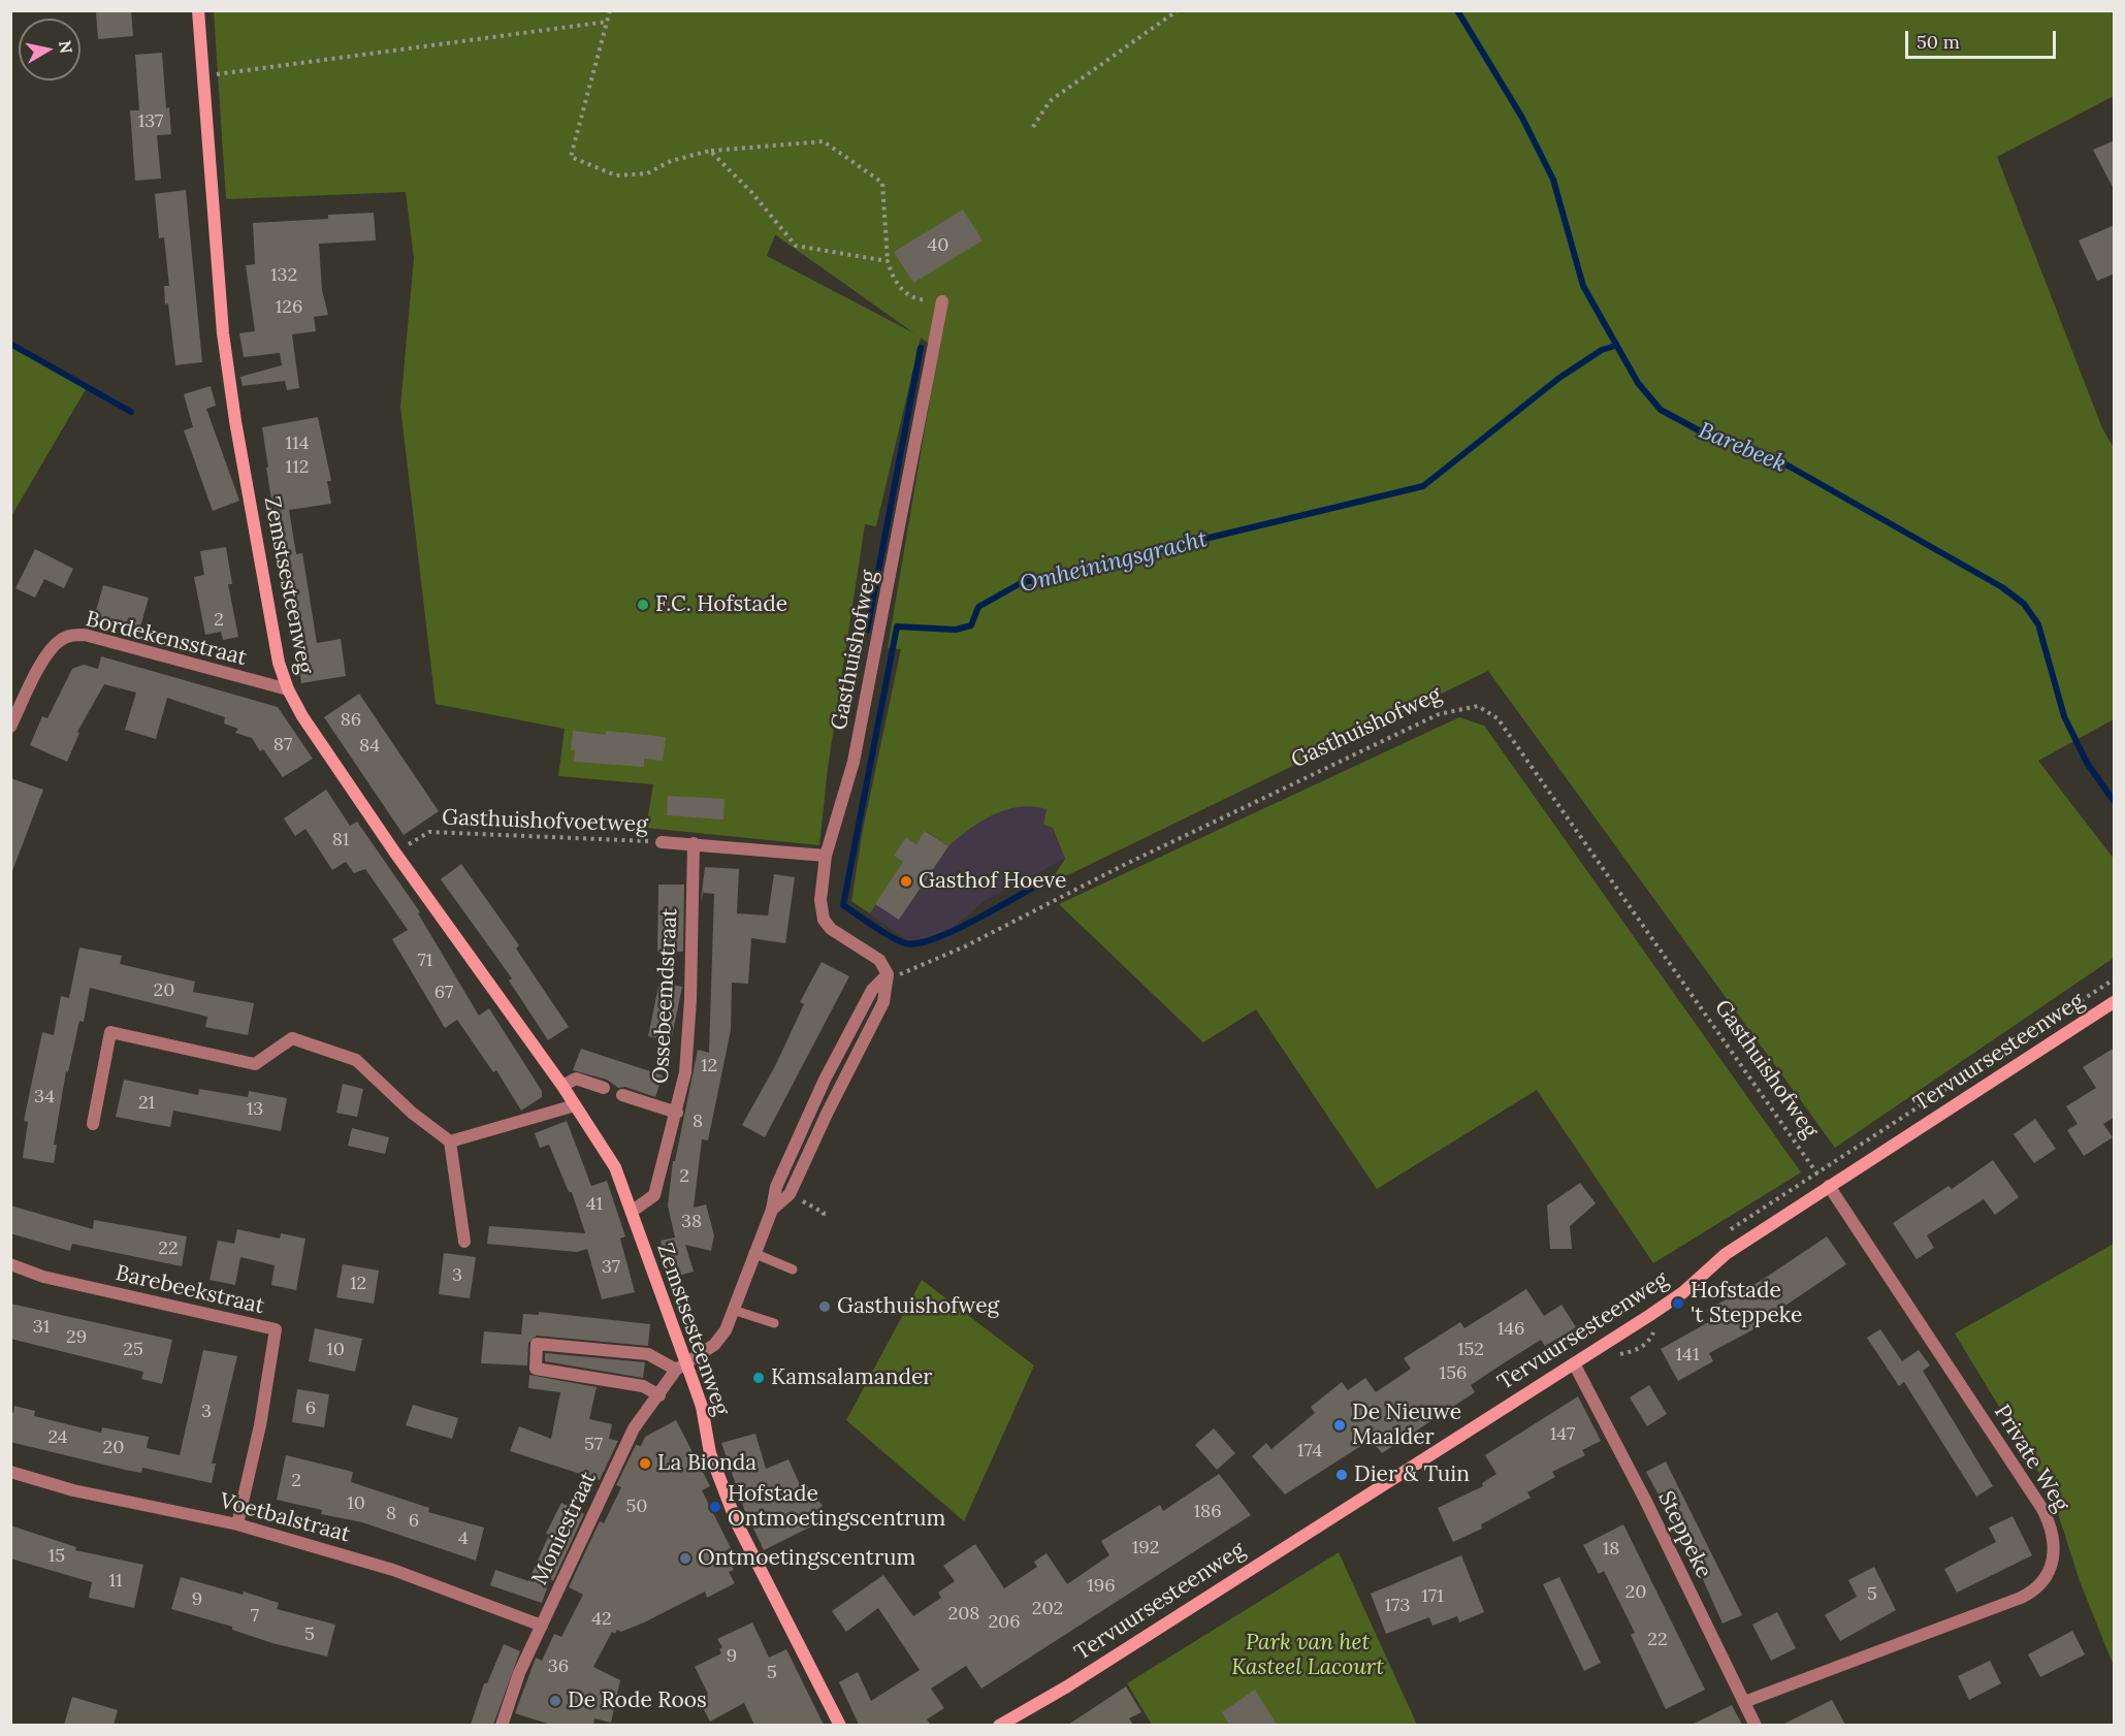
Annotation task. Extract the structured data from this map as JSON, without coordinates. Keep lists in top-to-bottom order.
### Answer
{
  "streets": {
    "street": [
      "Zemstsesteenweg",
      "Bordekensstraat",
      "Gasthuishofweg",
      "Ossebeemdstraat",
      "Tervuursesteenweg",
      "Barebeekstraat",
      "Private Weg",
      "Voetbalstraat",
      "Moniestraat",
      "Steppeke"
    ],
    "path": ["Gasthuishofvoetweg"]
  },
  "crossings": [
    ["Zemstsesteenweg", "Bordekensstraat"],
    ["Zemstsesteenweg", "Gasthuishofvoetweg"],
    ["Zemstsesteenweg", "Ossebeemdstraat"],
    ["Zemstsesteenweg", "Moniestraat"],
    ["Tervuursesteenweg", "Private Weg"],
    ["Tervuursesteenweg", "Steppeke"],
    ["Barebeekstraat", "Voetbalstraat"],
    ["Private Weg", "Steppeke"],
    ["Voetbalstraat", "Moniestraat"]
  ],
  "water": ["Barebeek", "Omheiningsgracht"],
  "parks": ["Park van het Kasteel Lacourt"],
  "places": [
    "F.C. Hofstade",
    "Gasthof Hoeve",
    "Hofstade 't Steppeke",
    "Gasthuishofweg",
    "Kamsalamander",
    "De Nieuwe Maalder",
    "La Bionda",
    "Dier & Tuin",
    "Hofstade Ontmoetingscentrum",
    "Ontmoetingscentrum",
    "De Rode Roos"
  ],
  "house_numbers": [
    "137",
    "40",
    "132",
    "126",
    "114",
    "112",
    "2",
    "86",
    "87",
    "84",
    "81",
    "71",
    "20",
    "67",
    "12",
    "34",
    "21",
    "13",
    "8",
    "2",
    "41",
    "38",
    "22",
    "37",
    "3",
    "12",
    "31",
    "146",
    "29",
    "25",
    "10",
    "152",
    "141",
    "156",
    "6",
    "3",
    "147",
    "24",
    "57",
    "20",
    "174",
    "2",
    "10",
    "50",
    "186",
    "8",
    "6",
    "4",
    "192",
    "18",
    "15",
    "11",
    "196",
    "20",
    "5",
    "171",
    "9",
    "173",
    "202",
    "208",
    "7",
    "42",
    "206",
    "5",
    "22",
    "9",
    "36",
    "5"
  ],
  "scale_bar": "50 m",
  "north": "right"
}
